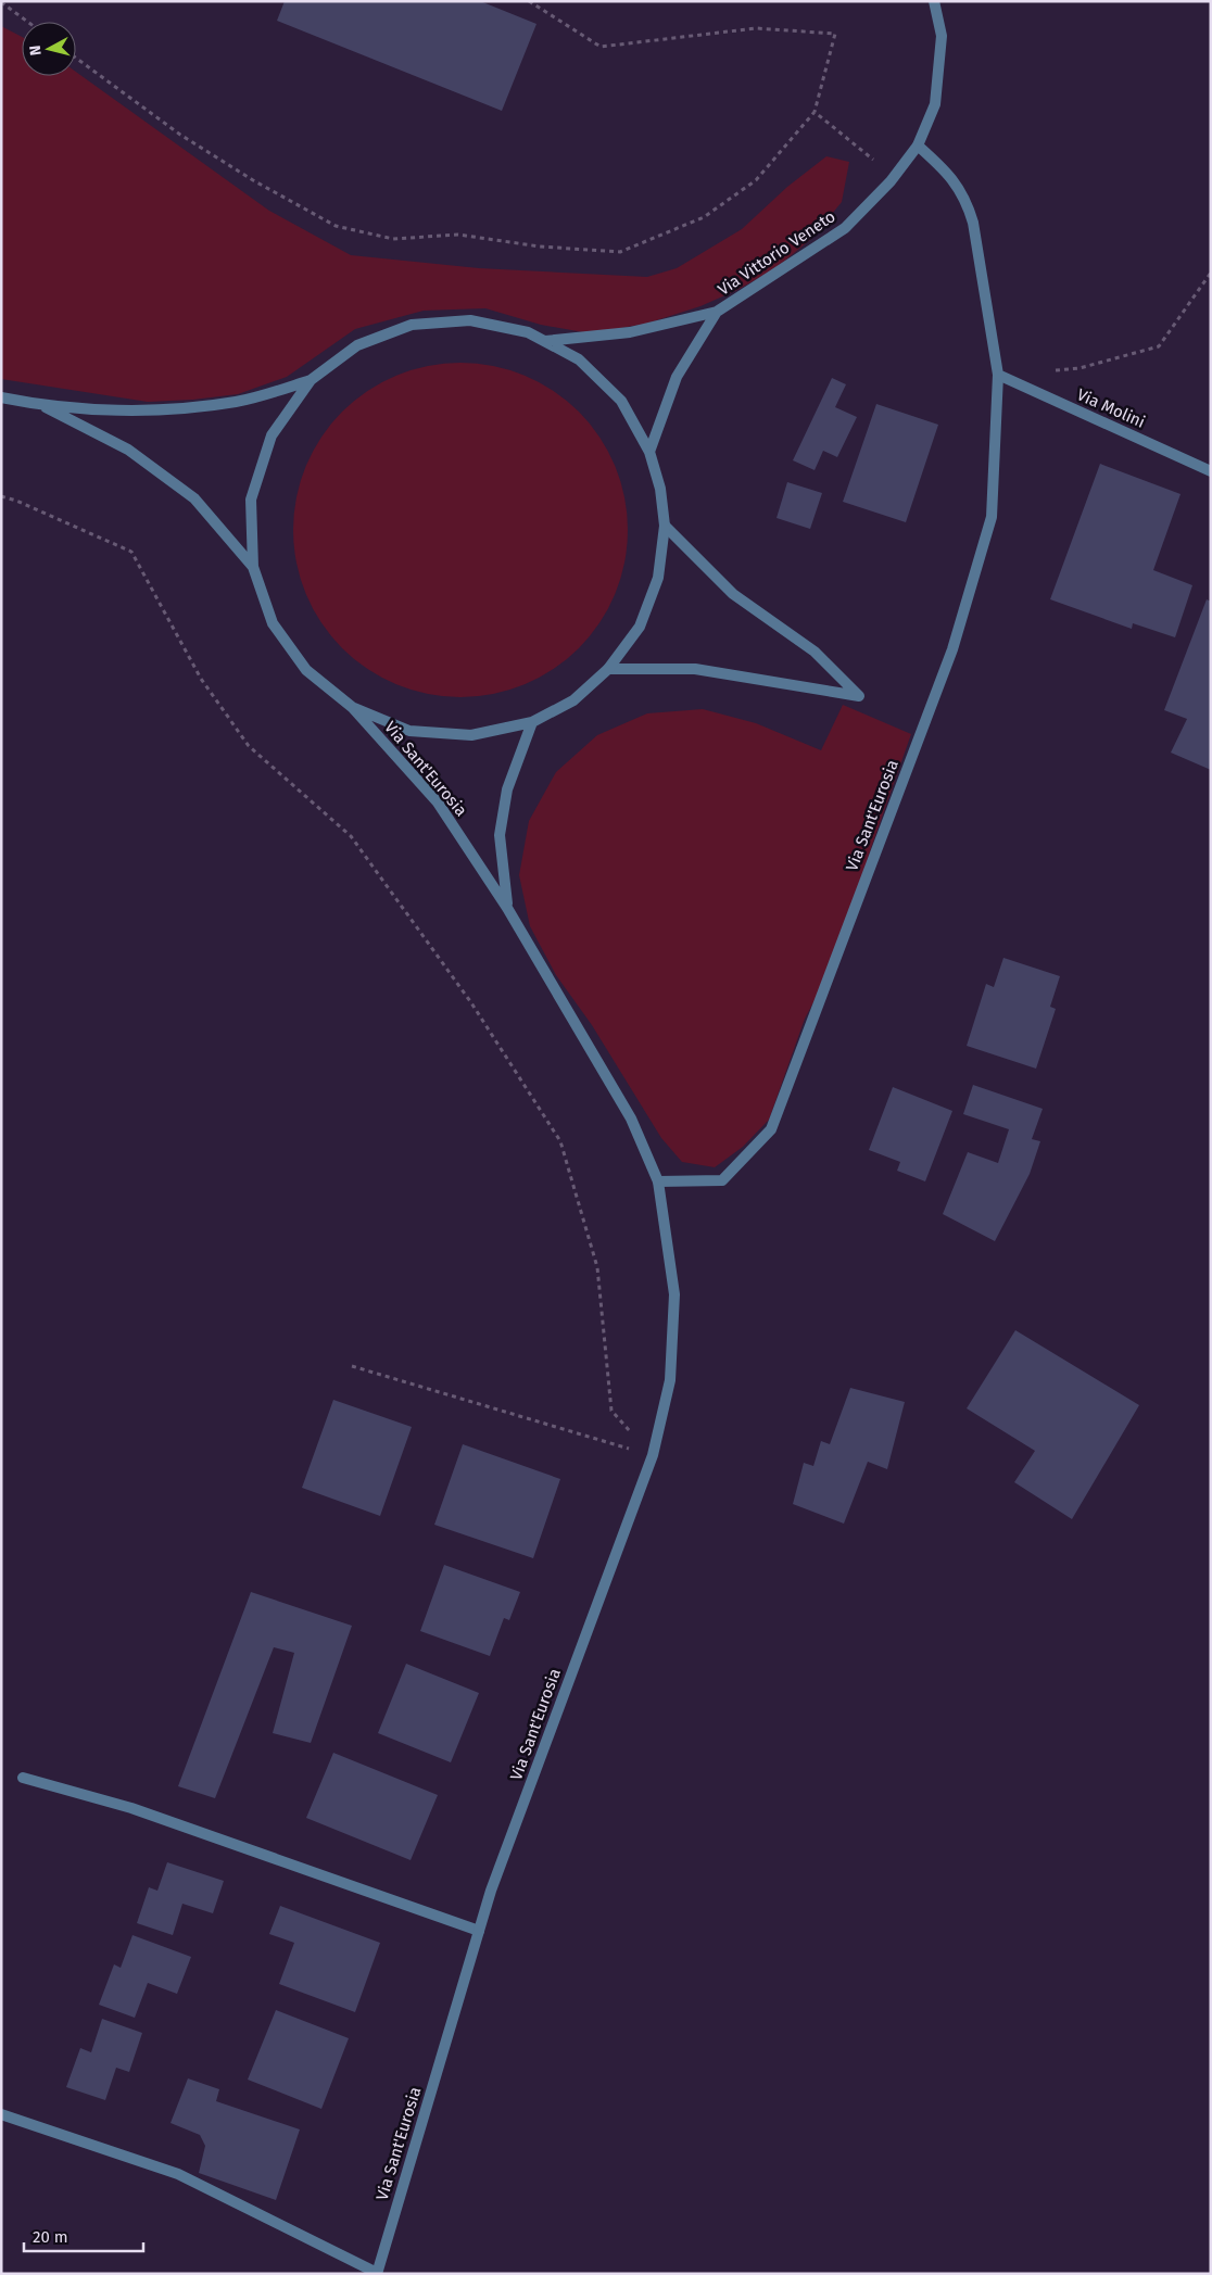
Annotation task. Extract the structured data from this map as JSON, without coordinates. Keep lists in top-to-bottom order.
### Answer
{
  "streets": {
    "street": ["Via Vittorio Veneto", "Via Molini", "Via Sant'Eurosia"]
  },
  "crossings": [
    ["Via Molini", "Via Sant'Eurosia"]
  ],
  "scale_bar": "20 m",
  "north": "left"
}
